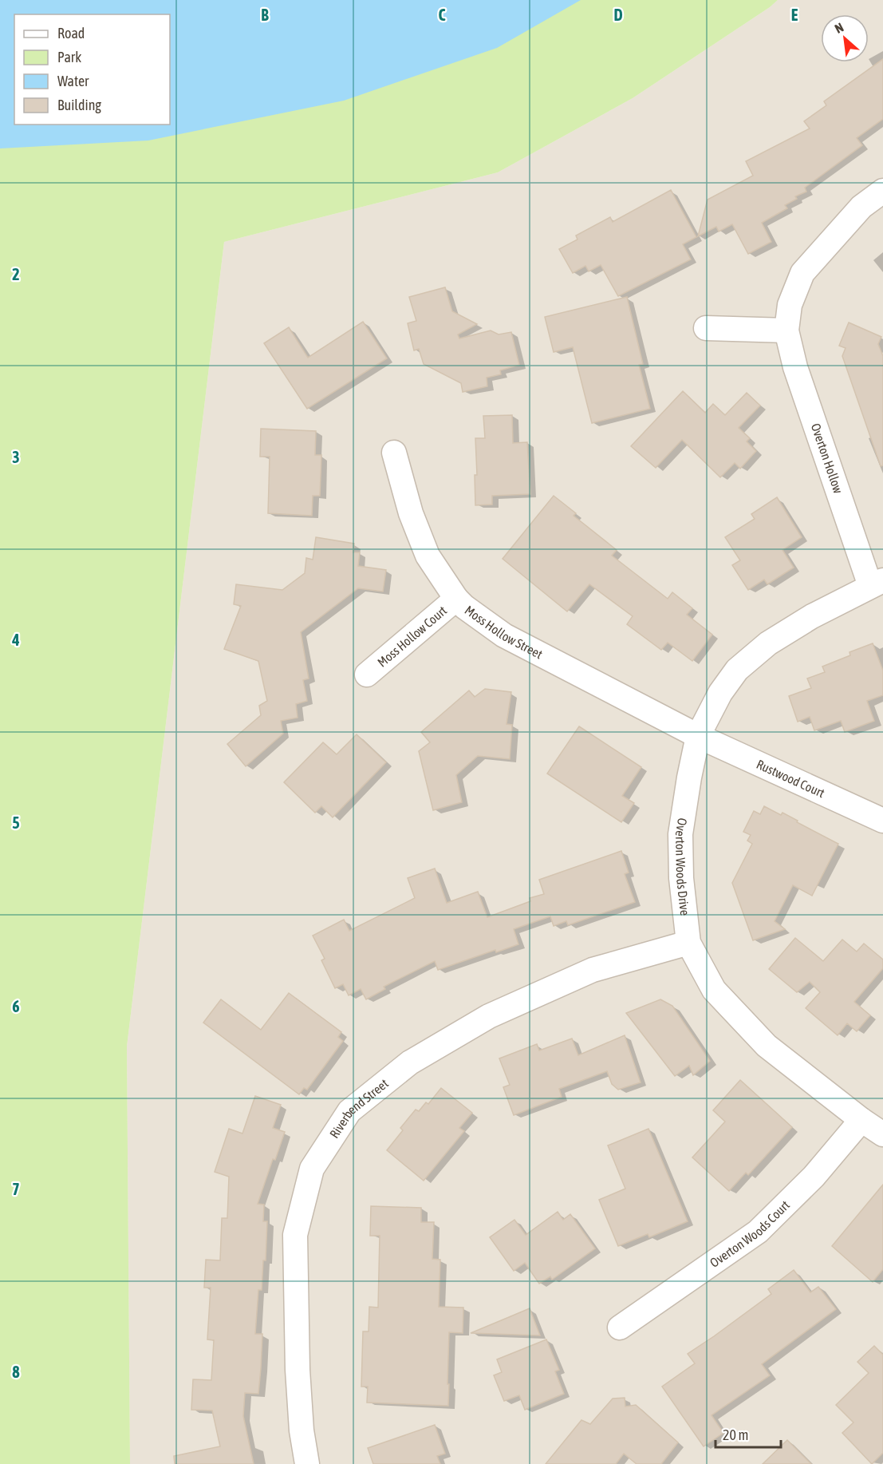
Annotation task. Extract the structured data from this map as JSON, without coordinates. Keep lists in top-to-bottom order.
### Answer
{
  "streets": {
    "street": [
      "Overton Hollow",
      "Moss Hollow Street",
      "Moss Hollow Court",
      "Rustwood Court",
      "Overton Woods Drive",
      "Riverbend Street",
      "Overton Woods Court"
    ]
  },
  "crossings": [
    ["Overton Hollow", "Overton Woods Drive"],
    ["Moss Hollow Street", "Moss Hollow Court"],
    ["Moss Hollow Street", "Rustwood Court"],
    ["Moss Hollow Street", "Overton Woods Drive"],
    ["Rustwood Court", "Overton Woods Drive"],
    ["Overton Woods Drive", "Riverbend Street"],
    ["Overton Woods Drive", "Overton Woods Court"]
  ],
  "legend": [
    "Road",
    "Park",
    "Water",
    "Building"
  ],
  "scale_bar": "20 m",
  "north": "top left",
  "grid": {
    "columns": [
      "B",
      "C",
      "D",
      "E"
    ],
    "rows": [
      "2",
      "3",
      "4",
      "5",
      "6",
      "7",
      "8"
    ]
  }
}
